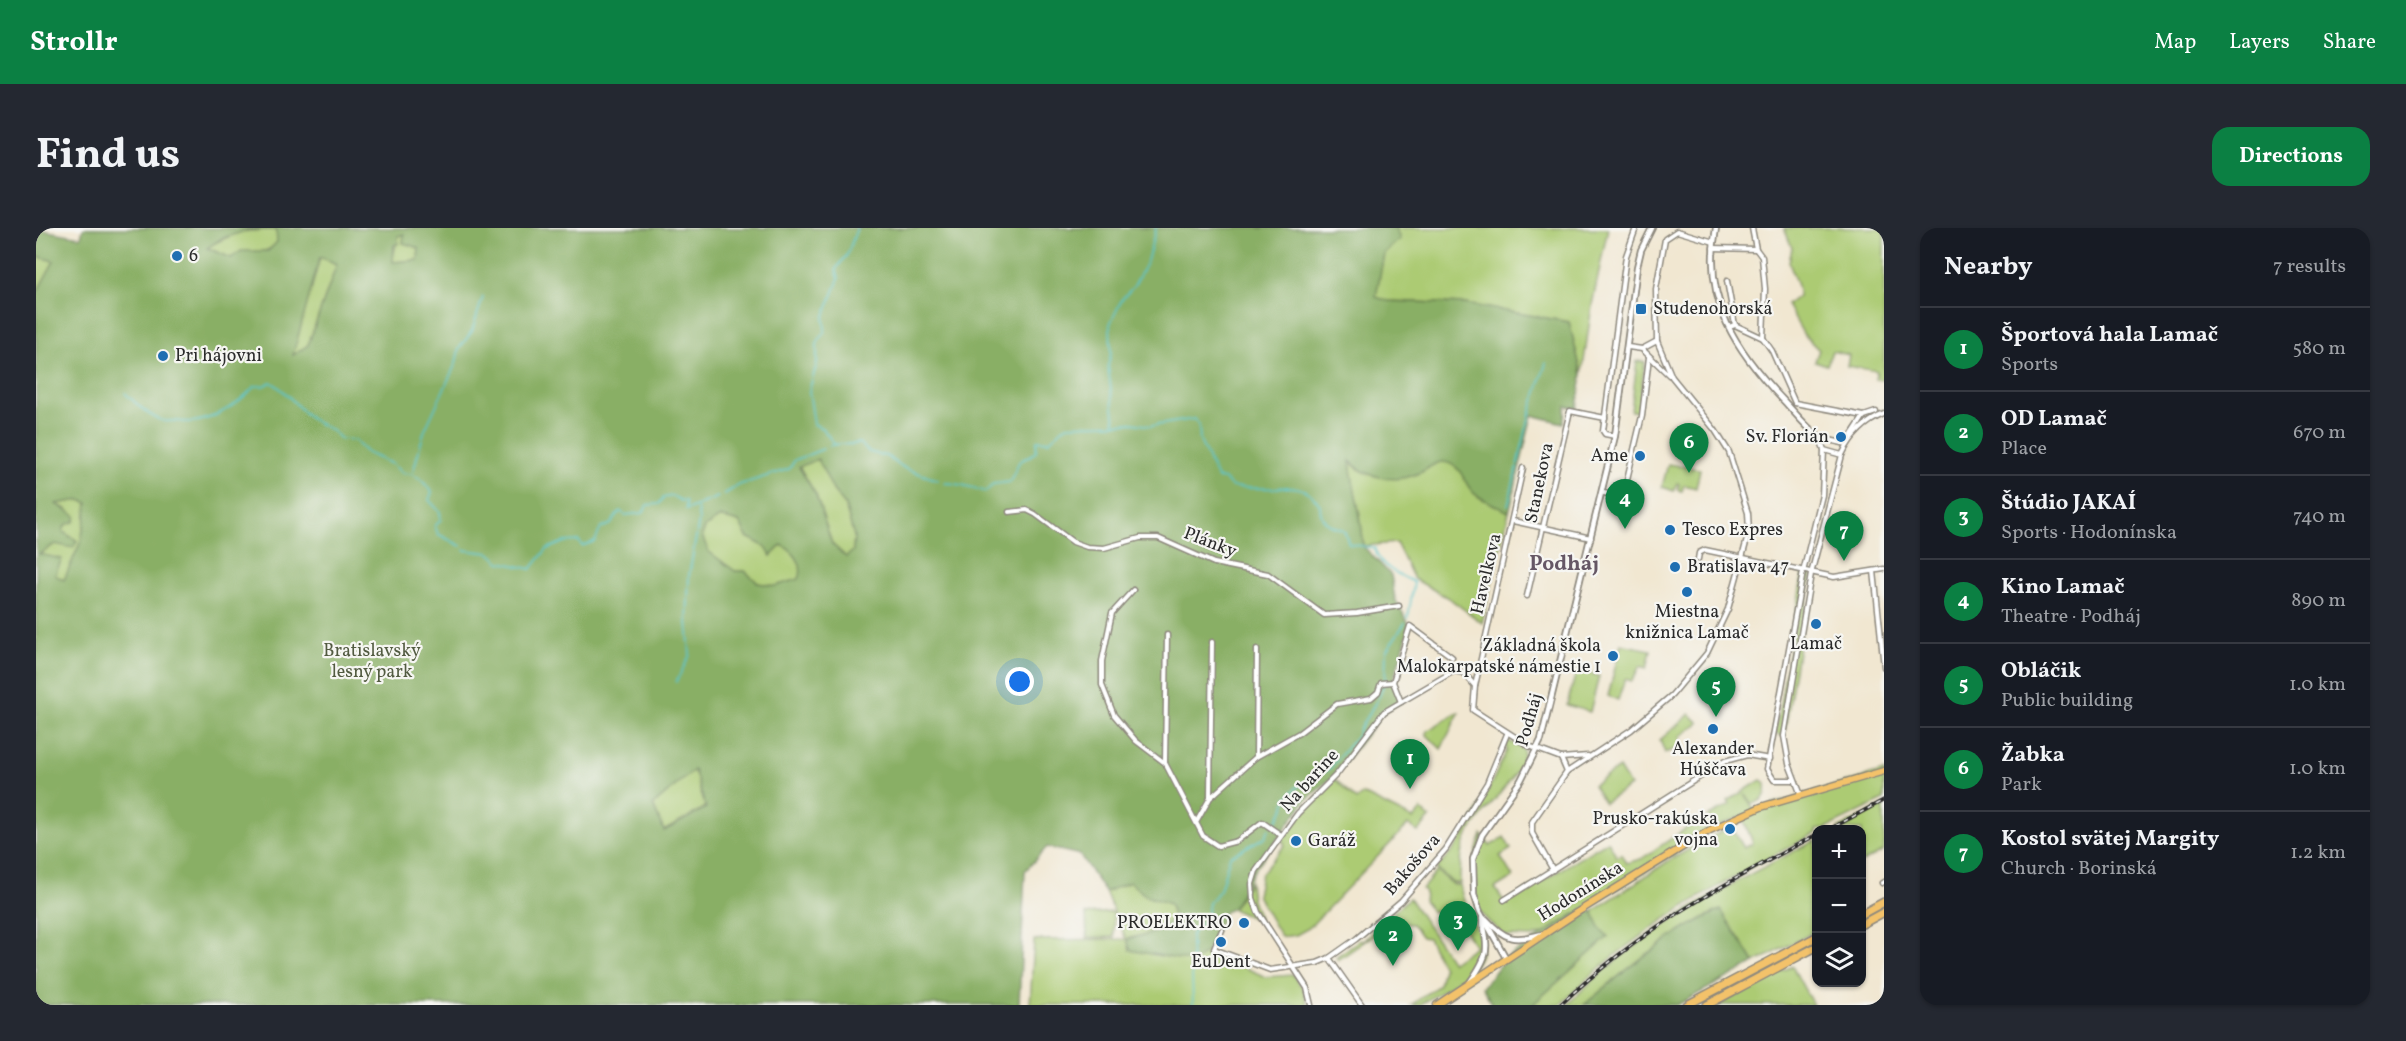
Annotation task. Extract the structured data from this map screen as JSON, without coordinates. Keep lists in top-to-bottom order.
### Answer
{
  "streets": {
    "main road": ["Hodonínska"],
    "street": [
      "Stanekova",
      "Plánky",
      "Havelkova",
      "Podháj",
      "Na barine",
      "Bakošova"
    ]
  },
  "crossings": [
    ["Havelkova", "Na barine"],
    ["Havelkova", "Bakošova"],
    ["Podháj", "Hodonínska"],
    ["Na barine", "Bakošova"]
  ],
  "districts": ["Podháj"],
  "parks": ["Bratislavský lesný park"],
  "places": {
    "other": [
      "6",
      "Pri hájovni",
      "Sv. Florián",
      "Ame",
      "Tesco Expres",
      "Bratislava 47",
      "Miestna knižnica Lamač",
      "Lamač",
      "Základná škola Malokarpatské námestie 1",
      "Alexander Húščava",
      "Prusko-rakúska vojna",
      "Garáž",
      "PROELEKTRO",
      "EuDent"
    ],
    "transit": ["Studenohorská"]
  },
  "page": {
    "header": "Strollr",
    "nav": ["Map", "Layers", "Share"],
    "title": "Find us",
    "buttons": "Directions",
    "heading": ["Nearby", "7 results"],
    "list": [
      {
        "mark": "1",
        "name": "Športová hala Lamač",
        "note": "Sports",
        "value": "580 m"
      },
      {
        "mark": "2",
        "name": "OD Lamač",
        "note": "Place",
        "value": "670 m"
      },
      {
        "mark": "3",
        "name": "Štúdio JAKAÍ",
        "note": "Sports · Hodonínska",
        "value": "740 m"
      },
      {
        "mark": "4",
        "name": "Kino Lamač",
        "note": "Theatre · Podháj",
        "value": "890 m"
      },
      {
        "mark": "5",
        "name": "Obláčik",
        "note": "Public building",
        "value": "1.0 km"
      },
      {
        "mark": "6",
        "name": "Žabka",
        "note": "Park",
        "value": "1.0 km"
      },
      {
        "mark": "7",
        "name": "Kostol svätej Margity",
        "note": "Church · Borinská",
        "value": "1.2 km"
      }
    ],
    "pins": [
      "6",
      "4",
      "7",
      "5",
      "1",
      "3",
      "2"
    ],
    "map_buttons": ["+", "−"]
  }
}
